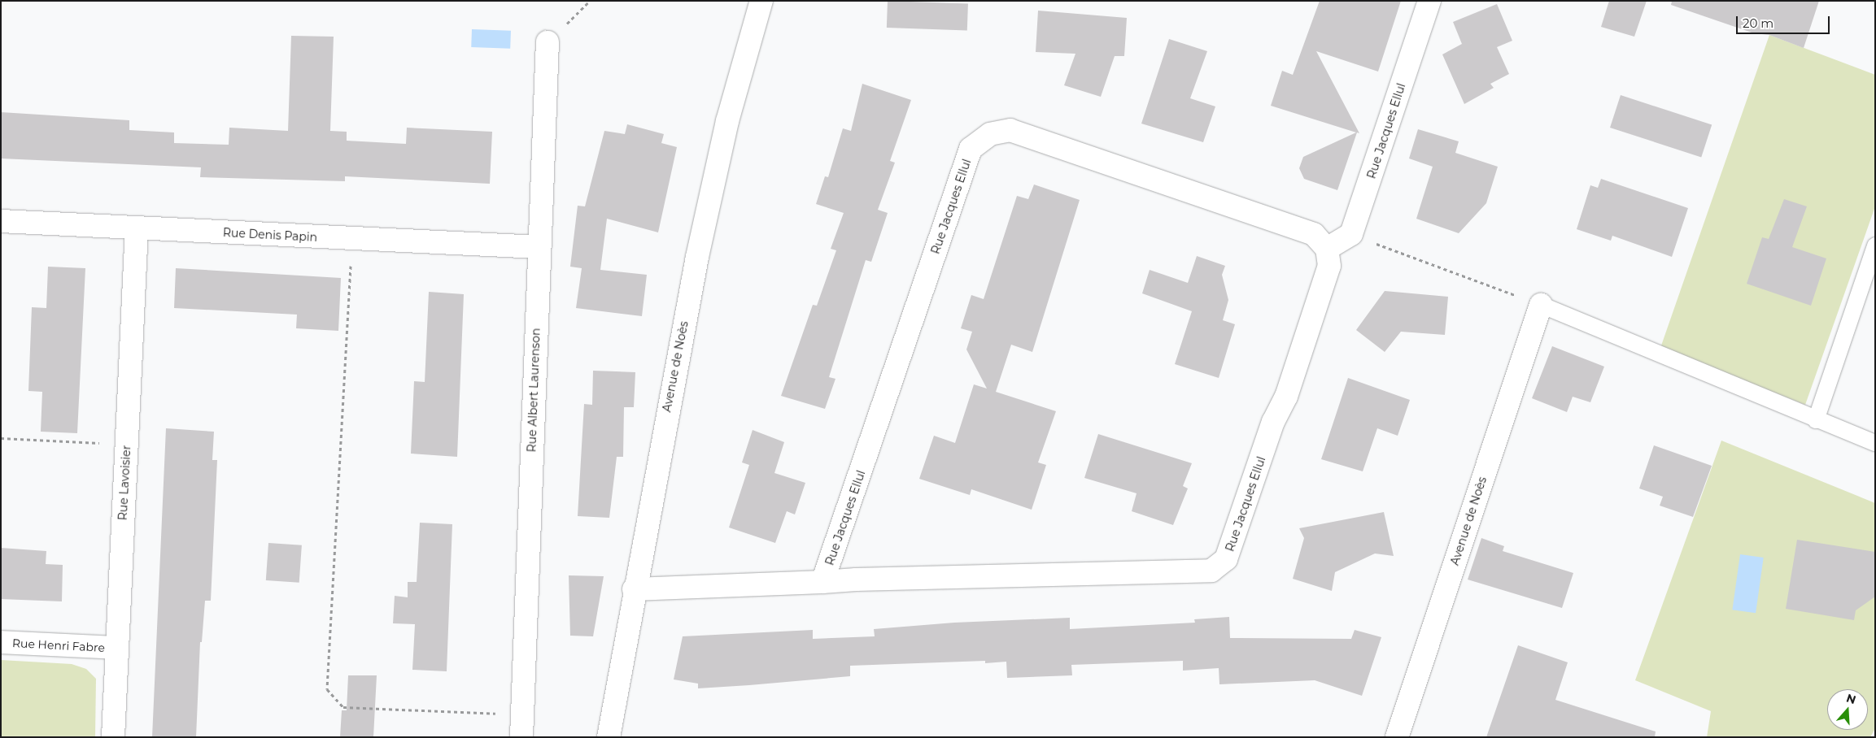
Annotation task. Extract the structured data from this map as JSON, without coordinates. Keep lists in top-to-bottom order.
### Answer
{
  "streets": {
    "street": [
      "Rue Jacques Ellul",
      "Rue Denis Papin",
      "Avenue de Noès",
      "Rue Albert Laurenson",
      "Rue Lavoisier",
      "Rue Henri Fabre"
    ]
  },
  "crossings": [
    ["Rue Jacques Ellul", "Avenue de Noès"],
    ["Rue Denis Papin", "Rue Albert Laurenson"],
    ["Rue Denis Papin", "Rue Lavoisier"],
    ["Rue Lavoisier", "Rue Henri Fabre"]
  ],
  "scale_bar": "20 m",
  "north": "top"
}
